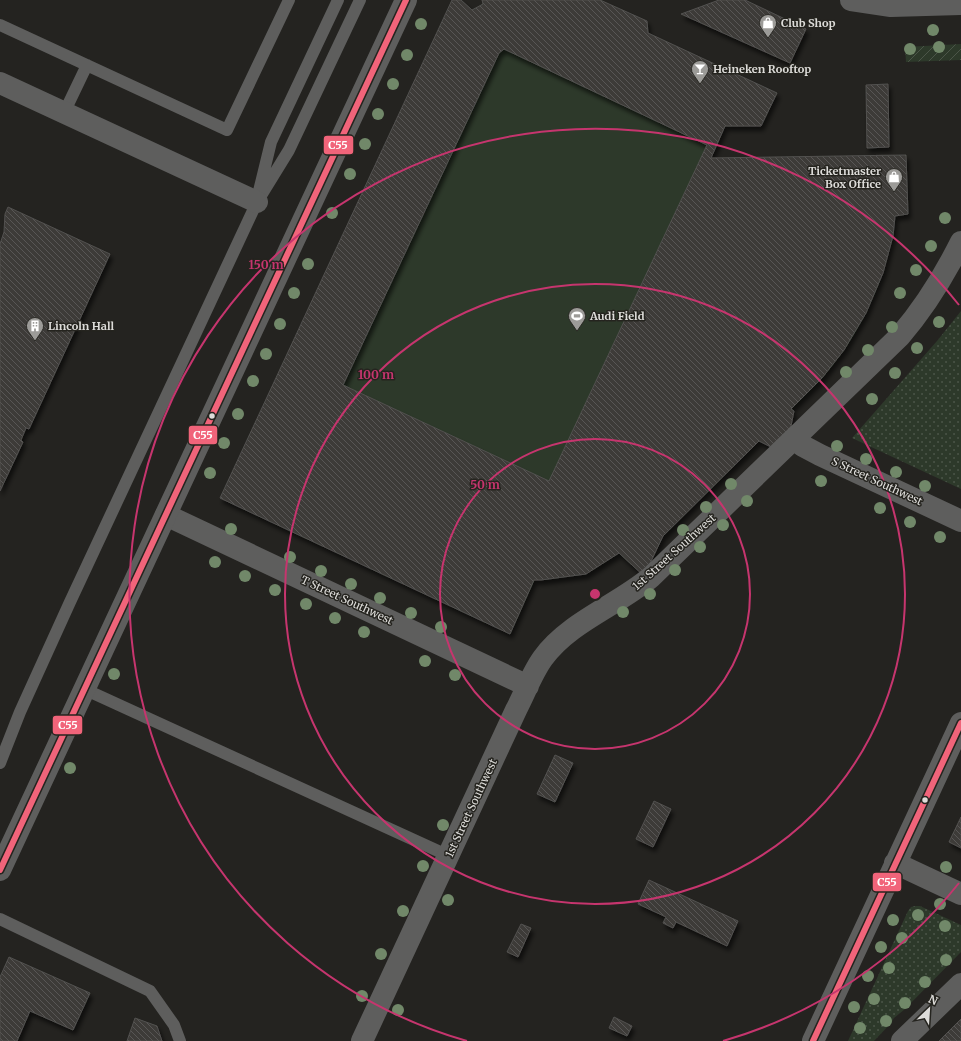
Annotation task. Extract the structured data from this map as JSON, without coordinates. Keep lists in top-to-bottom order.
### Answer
{
  "streets": {
    "street": ["S Street Southwest", "1st Street Southwest", "T Street Southwest"]
  },
  "crossings": [
    ["S Street Southwest", "1st Street Southwest"],
    ["1st Street Southwest", "T Street Southwest"]
  ],
  "places": {
    "shop": ["Club Shop", "Ticketmaster Box Office"],
    "bar": ["Heineken Rooftop"],
    "sports": ["Audi Field"],
    "building": ["Lincoln Hall"]
  },
  "lines": ["transit line C55"],
  "north": "top right",
  "rings": ["150 m", "100 m", "50 m"]
}
